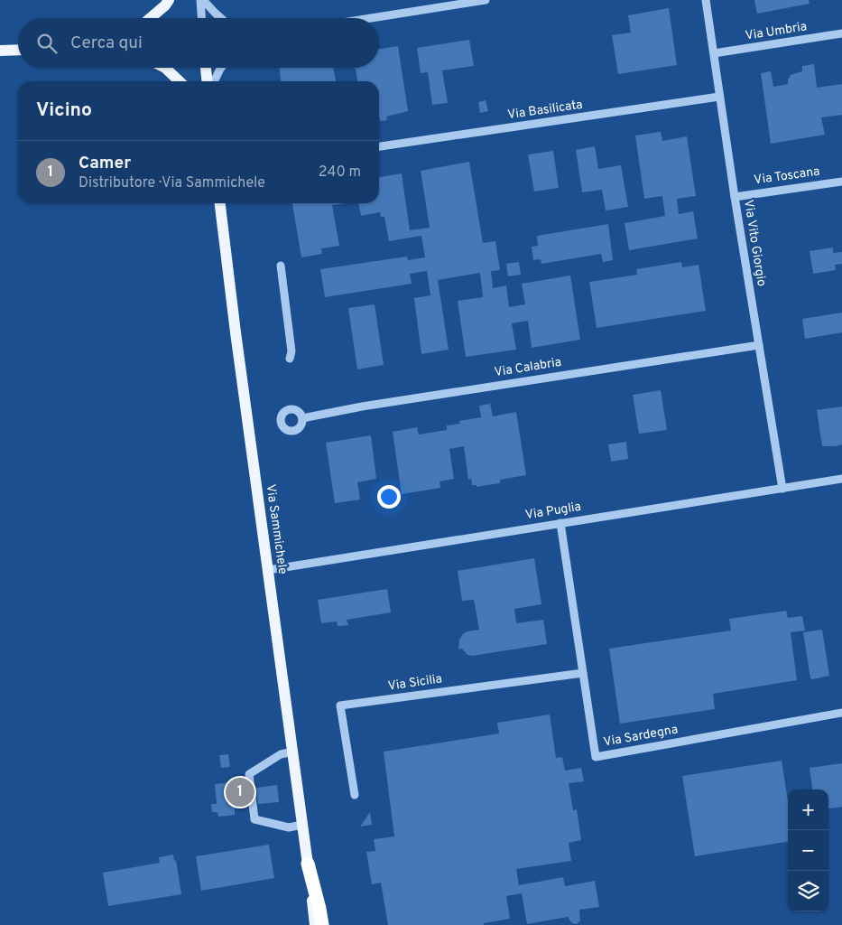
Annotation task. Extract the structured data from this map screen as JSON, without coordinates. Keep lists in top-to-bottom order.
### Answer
{
  "streets": {
    "main road": ["Via Sammichele"],
    "street": [
      "Via Umbria",
      "Via Basilicata",
      "Via Toscana",
      "Via Vito Giorgio",
      "Via Calabria",
      "Via Puglia",
      "Via Sicilia",
      "Via Sardegna"
    ]
  },
  "crossings": [
    ["Via Umbria", "Via Vito Giorgio"],
    ["Via Basilicata", "Via Vito Giorgio"],
    ["Via Toscana", "Via Vito Giorgio"],
    ["Via Vito Giorgio", "Via Calabria"],
    ["Via Vito Giorgio", "Via Puglia"],
    ["Via Puglia", "Via Sammichele"],
    ["Via Puglia", "Via Sardegna"],
    ["Via Sicilia", "Via Sardegna"]
  ],
  "page": {
    "search": "Cerca qui",
    "heading": "Vicino",
    "list": [
      {
        "mark": "1",
        "name": "Camer",
        "note": "Distributore · Via Sammichele",
        "value": "240 m"
      }
    ],
    "pins": "1",
    "map_buttons": ["+", "−"]
  }
}
